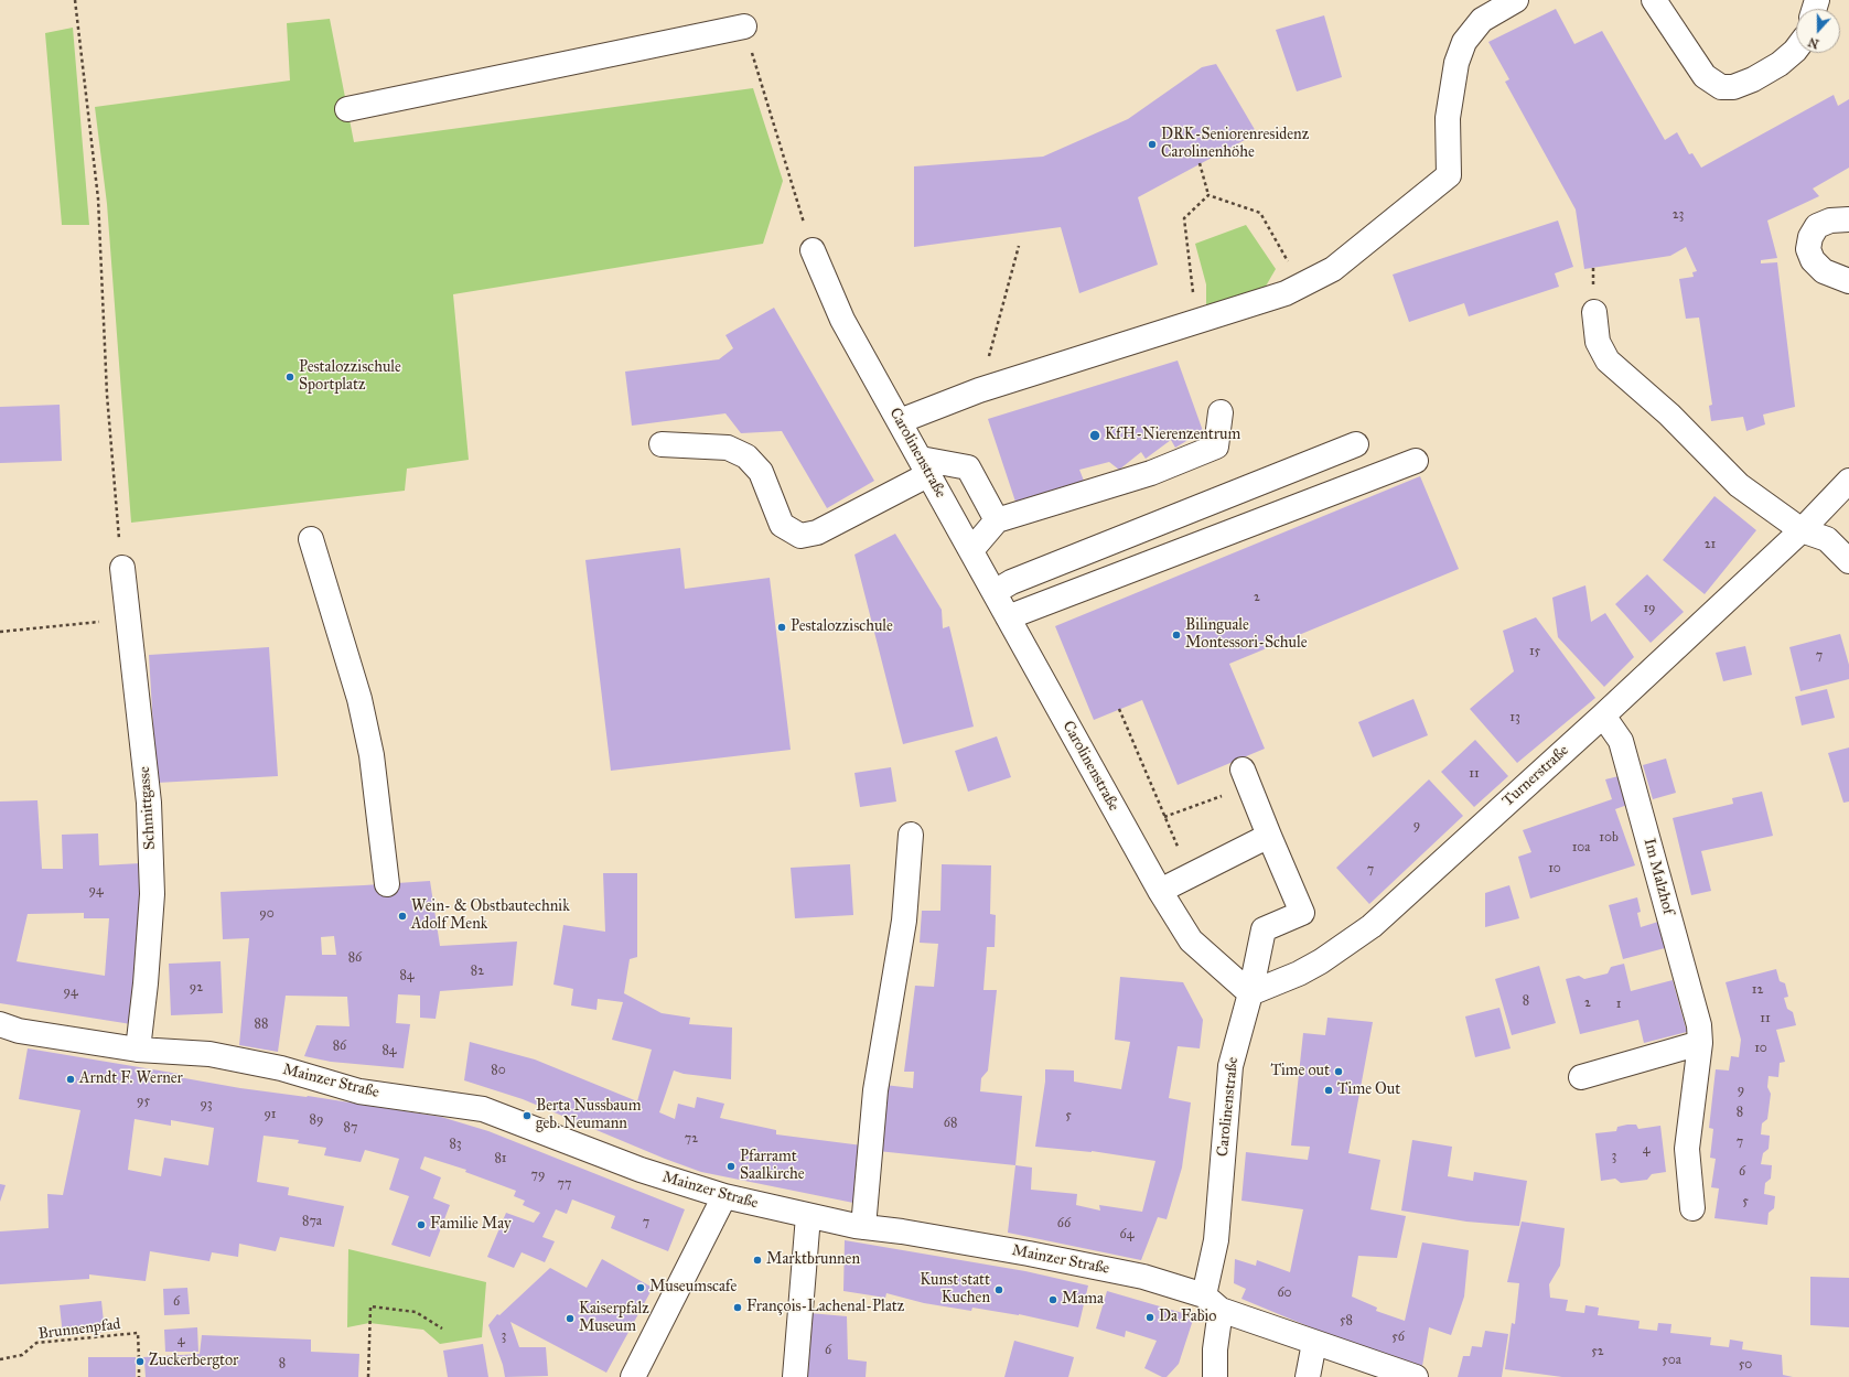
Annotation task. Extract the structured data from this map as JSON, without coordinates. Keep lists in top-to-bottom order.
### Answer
{
  "streets": {
    "street": [
      "Carolinenstraße",
      "Turnerstraße",
      "Schmittgasse",
      "Im Malzhof",
      "Mainzer Straße"
    ],
    "path": ["Brunnenpfad"]
  },
  "crossings": [
    ["Carolinenstraße", "Turnerstraße"],
    ["Carolinenstraße", "Mainzer Straße"],
    ["Turnerstraße", "Im Malzhof"],
    ["Schmittgasse", "Mainzer Straße"]
  ],
  "places": [
    "DRK-Seniorenresidenz Carolinenhöhe",
    "Pestalozzischule Sportplatz",
    "KfH-Nierenzentrum",
    "Pestalozzischule",
    "Bilinguale Montessori-Schule",
    "Wein- & Obstbautechnik Adolf Menk",
    "Time out",
    "Arndt F. Werner",
    "Time Out",
    "Berta Nussbaum geb. Neumann",
    "Pfarramt Saalkirche",
    "Familie May",
    "Marktbrunnen",
    "Museumscafe",
    "Kunst statt Kuchen",
    "Mama",
    "François-Lachenal-Platz",
    "Da Fabio",
    "Kaiserpfalz Museum",
    "Zuckerbergtor"
  ],
  "house_numbers": [
    "23",
    "21",
    "2",
    "19",
    "15",
    "7",
    "13",
    "11",
    "9",
    "10b",
    "10a",
    "10",
    "7",
    "94",
    "90",
    "86",
    "82",
    "84",
    "92",
    "12",
    "94",
    "8",
    "2",
    "1",
    "11",
    "88",
    "86",
    "10",
    "84",
    "80",
    "9",
    "95",
    "93",
    "8",
    "91",
    "5",
    "89",
    "68",
    "87",
    "72",
    "7",
    "83",
    "4",
    "3",
    "81",
    "6",
    "79",
    "77",
    "5",
    "87a",
    "7",
    "66",
    "64",
    "60",
    "6",
    "58",
    "3",
    "56",
    "4",
    "6",
    "52",
    "50a",
    "8",
    "50"
  ],
  "north": "bottom"
}
